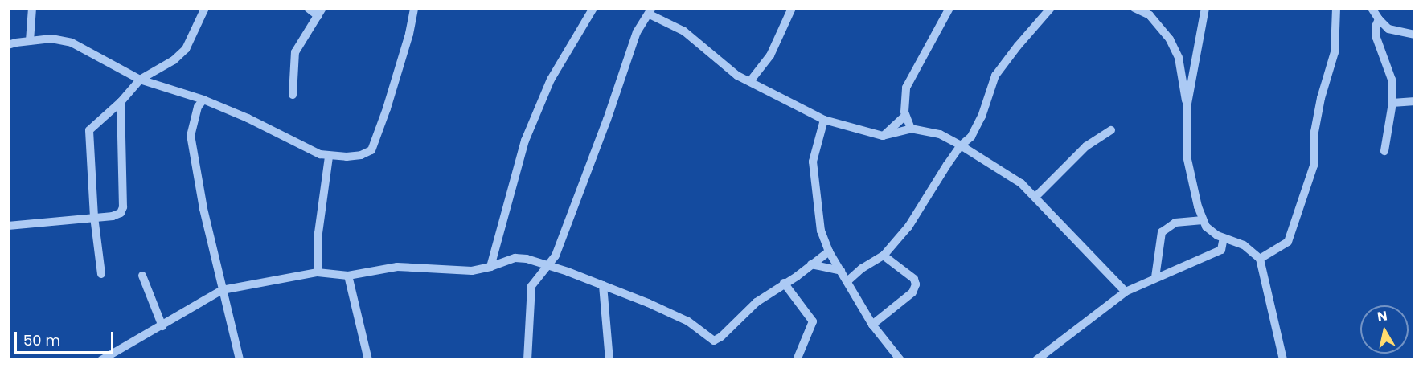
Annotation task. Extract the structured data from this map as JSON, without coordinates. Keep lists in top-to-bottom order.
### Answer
{
  "scale_bar": "50 m",
  "north": "top"
}
